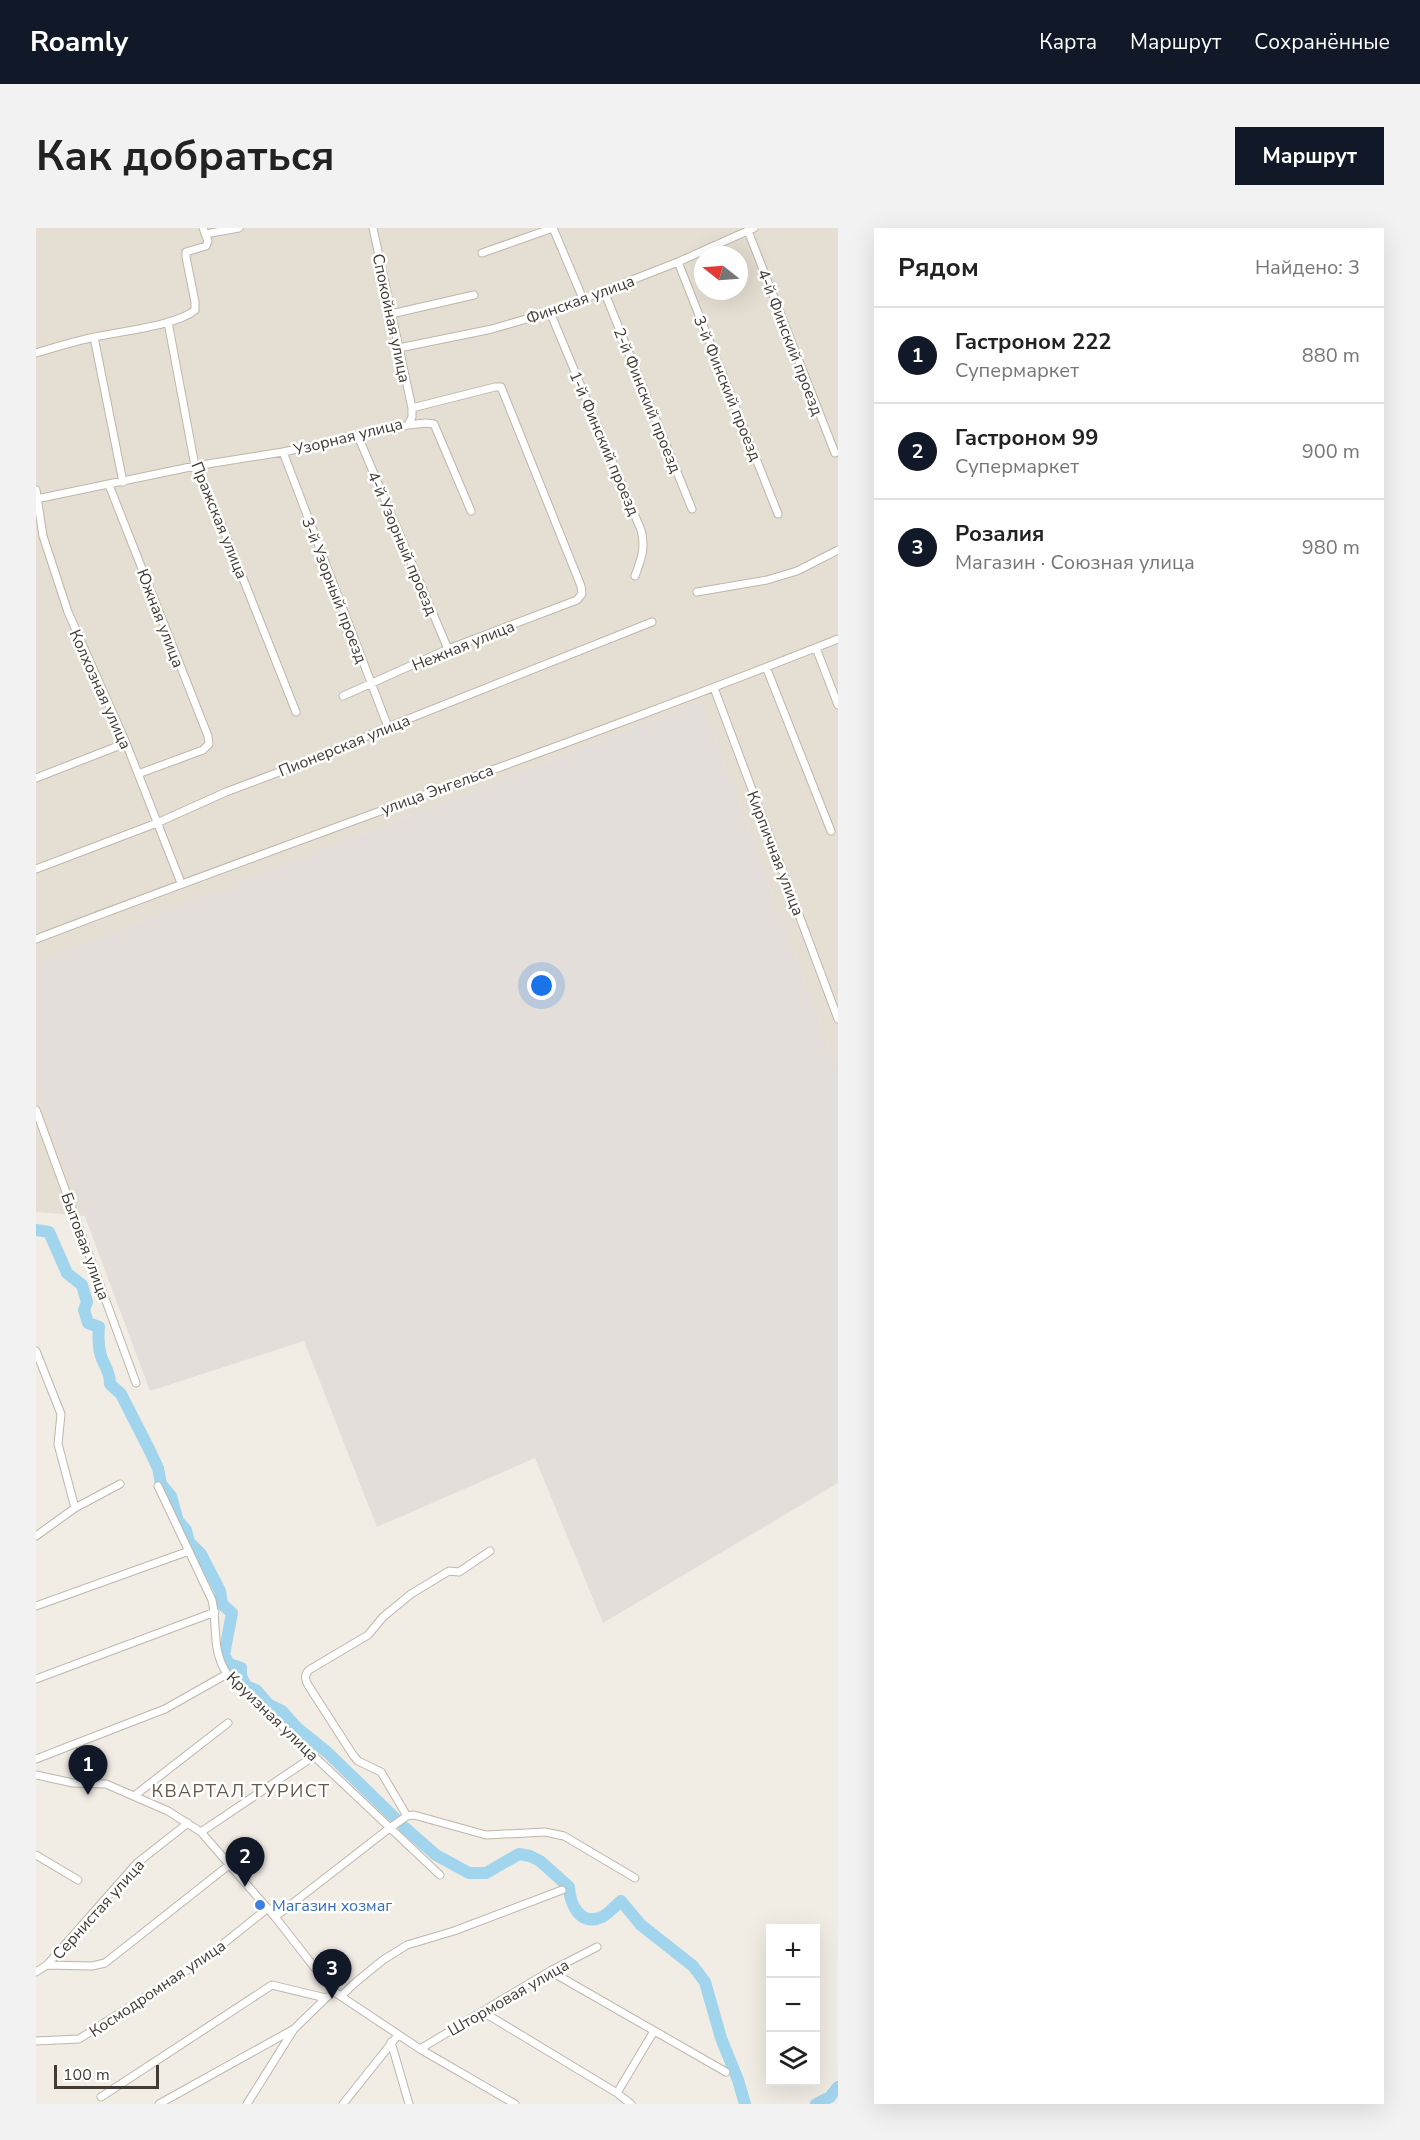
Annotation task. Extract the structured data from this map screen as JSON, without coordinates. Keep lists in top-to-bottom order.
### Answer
{
  "streets": {
    "street": [
      "Финская улица",
      "Спокойная улица",
      "4-й Финский проезд",
      "3-й Финский проезд",
      "2-й Финский проезд",
      "Узорная улица",
      "1-й Финский проезд",
      "Пражская улица",
      "4-й Узорный проезд",
      "3-й Узорный проезд",
      "Южная улица",
      "Нежная улица",
      "Колхозная улица",
      "Пионерская улица",
      "улица Энгельса",
      "Кирпичная улица",
      "Бытовая улица",
      "Круизная улица",
      "Сернистая улица",
      "Космодромная улица",
      "Штормовая улица"
    ]
  },
  "crossings": [
    ["Финская улица", "Спокойная улица"],
    ["Финская улица", "4-й Финский проезд"],
    ["Финская улица", "3-й Финский проезд"],
    ["Финская улица", "2-й Финский проезд"],
    ["Финская улица", "1-й Финский проезд"],
    ["Спокойная улица", "Узорная улица"],
    ["Узорная улица", "Пражская улица"],
    ["Узорная улица", "4-й Узорный проезд"],
    ["Узорная улица", "3-й Узорный проезд"],
    ["Узорная улица", "Южная улица"],
    ["Узорная улица", "Нежная улица"],
    ["Узорная улица", "Колхозная улица"],
    ["4-й Узорный проезд", "Нежная улица"],
    ["3-й Узорный проезд", "Нежная улица"],
    ["3-й Узорный проезд", "Пионерская улица"],
    ["Южная улица", "Колхозная улица"],
    ["Колхозная улица", "Пионерская улица"],
    ["Колхозная улица", "улица Энгельса"],
    ["улица Энгельса", "Кирпичная улица"]
  ],
  "districts": ["КВАРТАЛ ТУРИСТ"],
  "places": ["Магазин хозмаг"],
  "scale_bar": "100 m",
  "north": "left",
  "page": {
    "header": "Roamly",
    "nav": ["Карта", "Маршрут", "Сохранённые"],
    "buttons": "Маршрут",
    "title": "Как добраться",
    "heading": ["Рядом", "Найдено: 3"],
    "list": [
      {
        "mark": "1",
        "name": "Гастроном 222",
        "note": "Супермаркет",
        "value": "880 m"
      },
      {
        "mark": "2",
        "name": "Гастроном 99",
        "note": "Супермаркет",
        "value": "900 m"
      },
      {
        "mark": "3",
        "name": "Розалия",
        "note": "Магазин · Союзная улица",
        "value": "980 m"
      }
    ],
    "pins": ["1", "2", "3"],
    "map_buttons": ["+", "−"],
    "scale": "100 m"
  }
}
